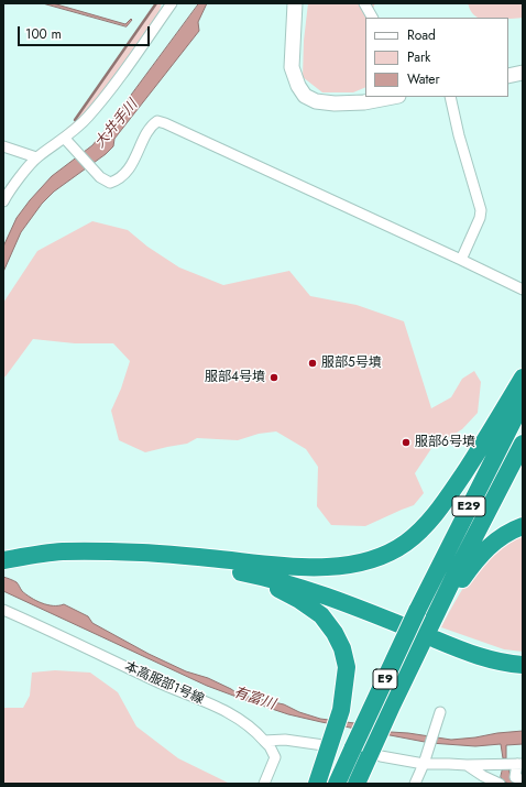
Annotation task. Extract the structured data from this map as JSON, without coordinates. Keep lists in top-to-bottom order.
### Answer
{
  "streets": {
    "highway": ["E29", "E9"],
    "street": ["本高服部1号線"]
  },
  "crossings": [
    ["E29", "E9"]
  ],
  "water": ["大井手川", "有富川"],
  "places": ["服部5号墳", "服部4号墳", "服部6号墳"],
  "legend": ["Road", "Park", "Water"],
  "scale_bar": "100 m"
}
